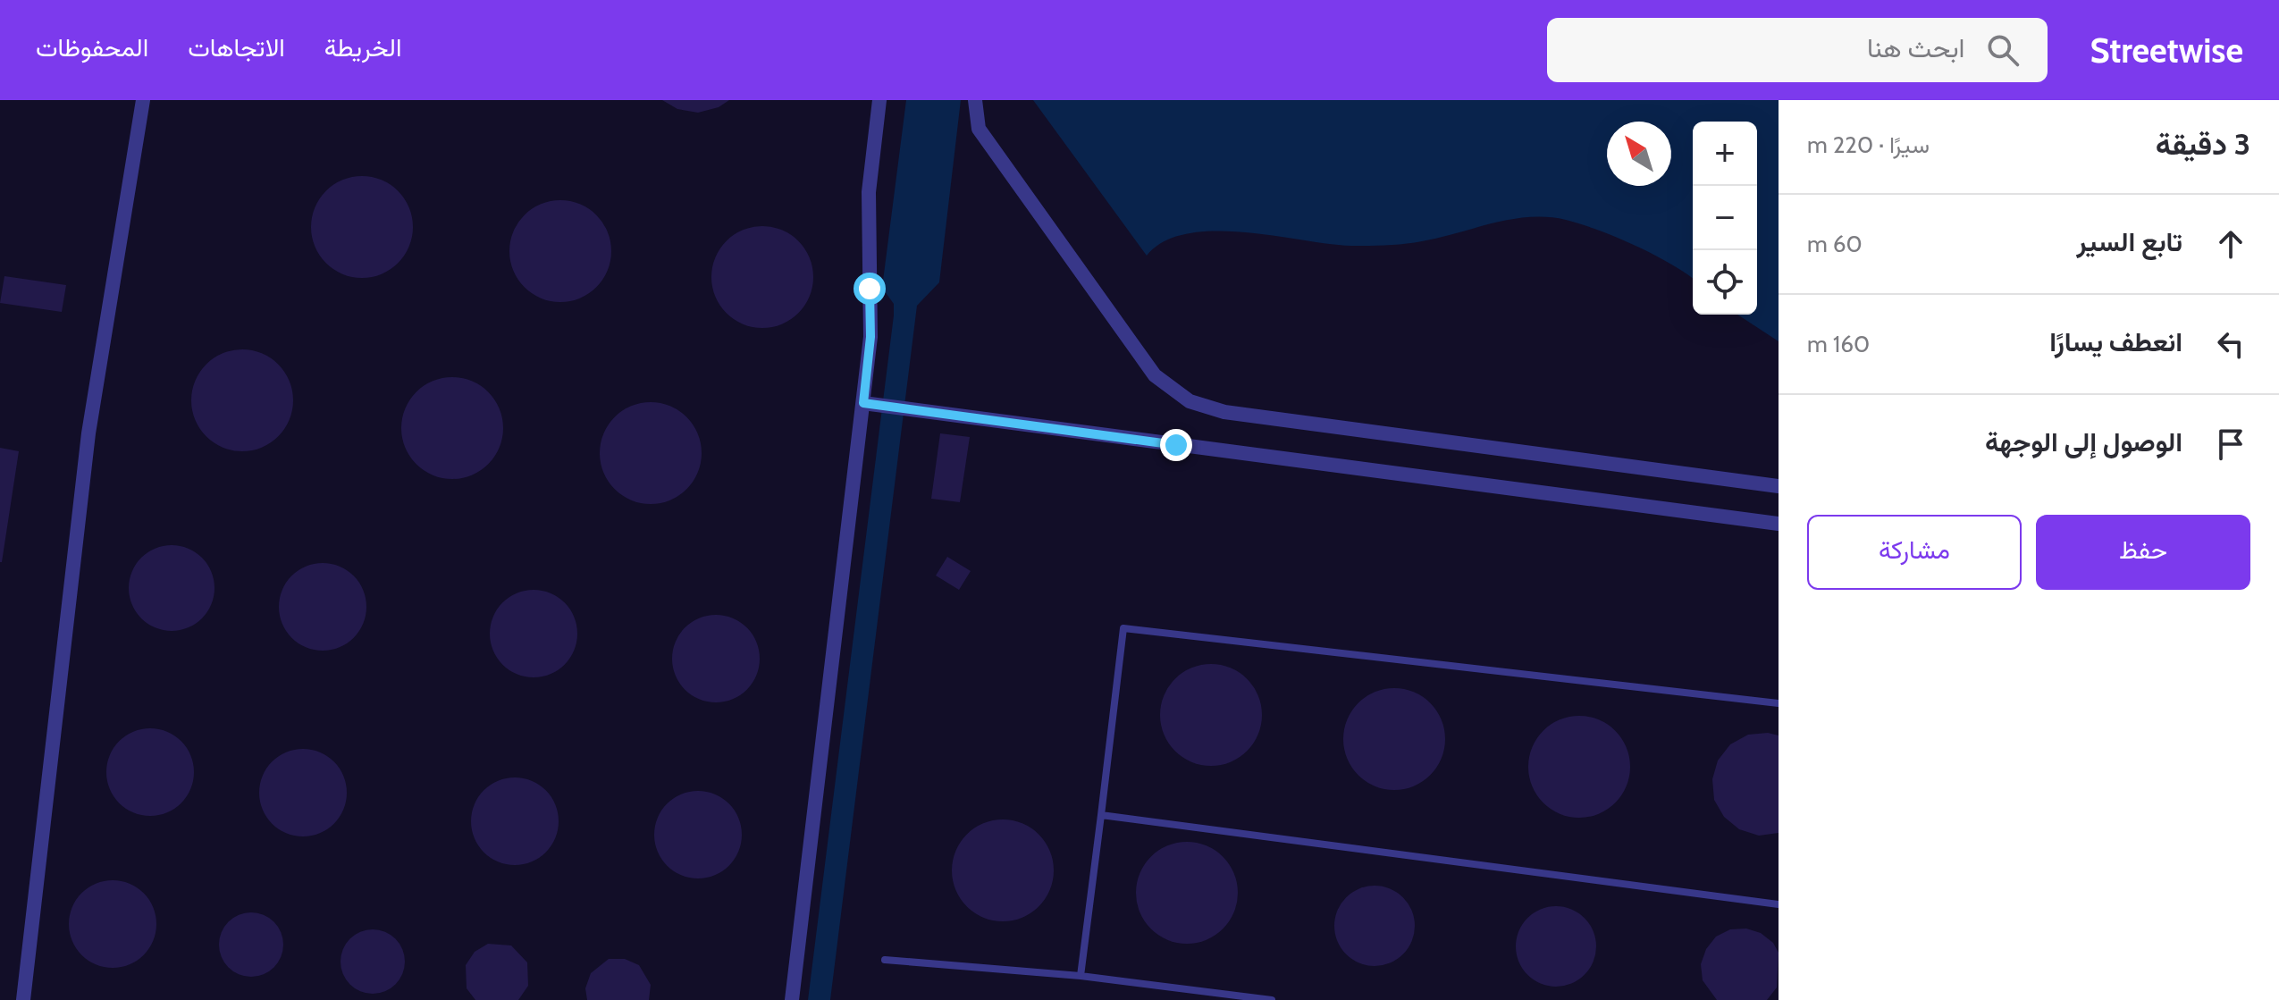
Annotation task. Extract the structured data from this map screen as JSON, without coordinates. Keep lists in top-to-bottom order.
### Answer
{
  "north": "top left",
  "page": {
    "header": "Streetwise",
    "search": "ابحث هنا",
    "nav": ["الخريطة", "الاتجاهات", "المحفوظات"],
    "heading": ["3 دقيقة", "سيرًا · 220 m"],
    "map_buttons": ["+", "−"],
    "list": [
      ["تابع السير", "60 m"],
      ["انعطف يسارًا", "160 m"],
      "الوصول إلى الوجهة"
    ],
    "buttons": ["حفظ", "مشاركة"]
  }
}
